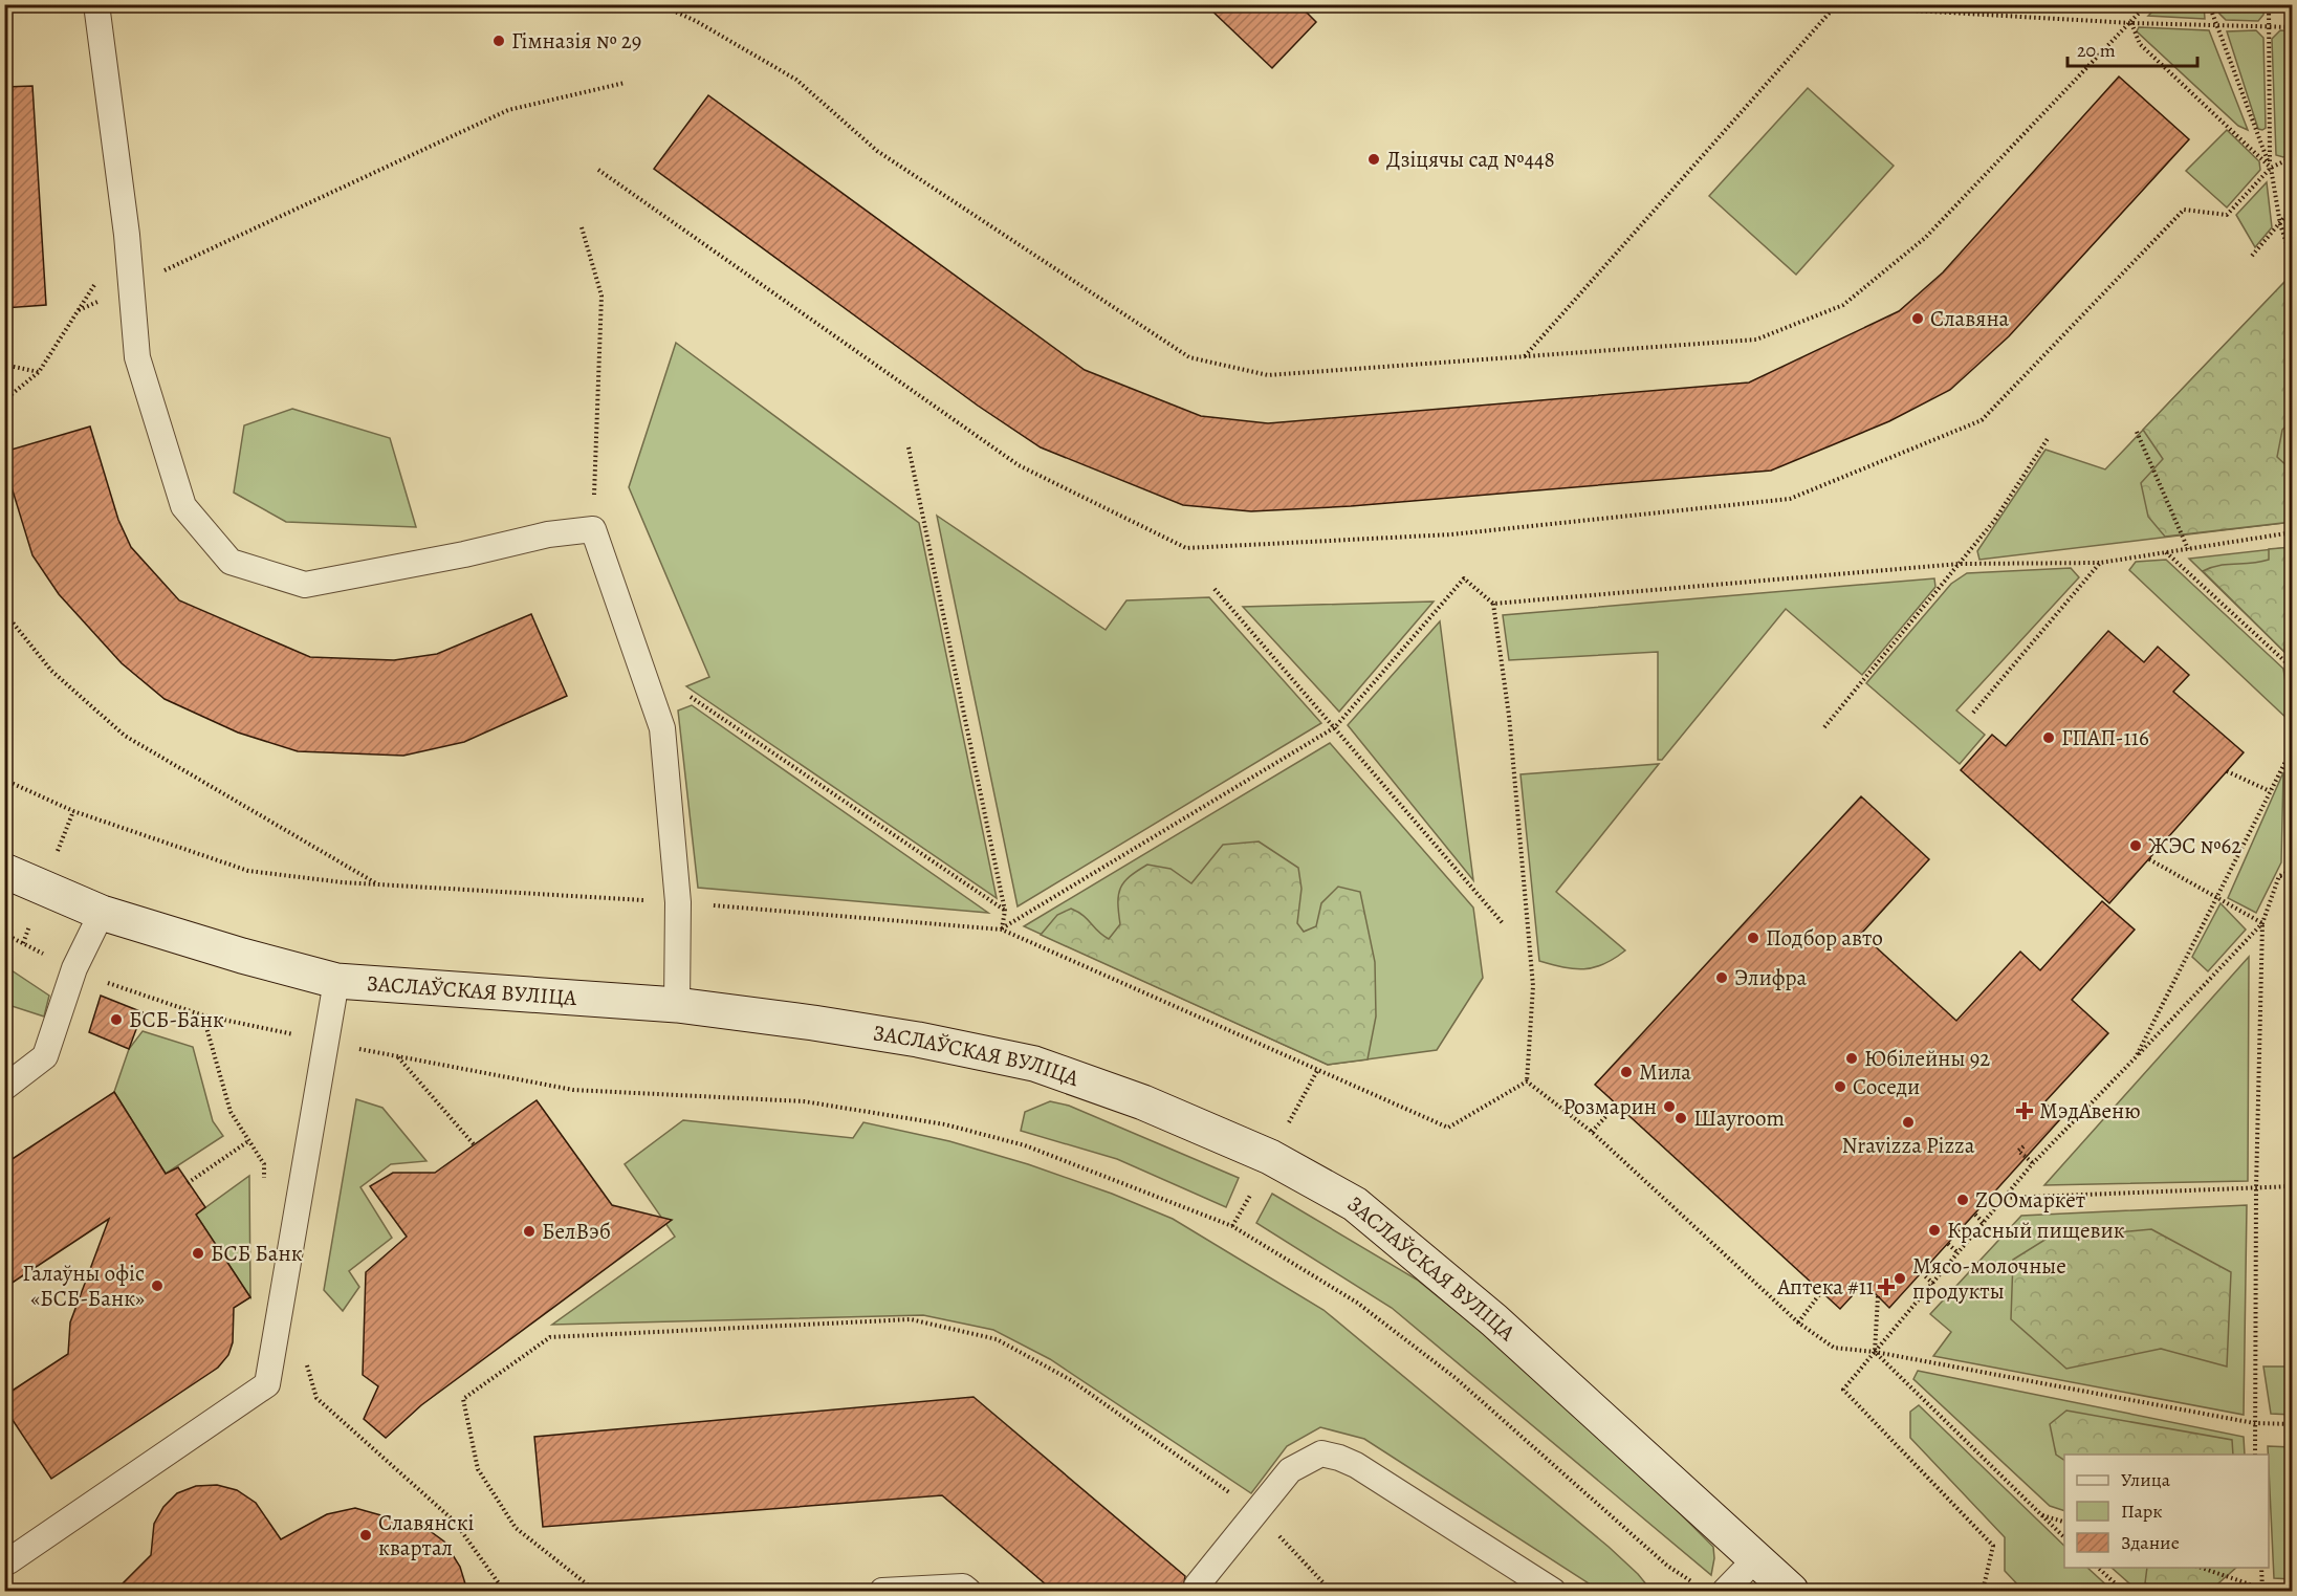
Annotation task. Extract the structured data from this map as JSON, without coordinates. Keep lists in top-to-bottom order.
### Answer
{
  "streets": {
    "main road": ["ЗАСЛАЎСКАЯ ВУЛІЦА"]
  },
  "places": {
    "other": [
      "Гімназія № 29",
      "Дзіцячы сад №448",
      "Славяна",
      "ГПАП-116",
      "ЖЭС №62",
      "Подбор авто",
      "Элифра",
      "БСБ-Банк",
      "Юбілейны 92",
      "Мила",
      "Соседи",
      "Розмарин",
      "Шауroom",
      "Nravizza Pizza",
      "ZOOмаркет",
      "Красный пищевик",
      "БелВэб",
      "БСБ Банк",
      "Мясо-молочные продукты",
      "Галаўны офіс «БСБ-Банк»",
      "Славянскі квартал"
    ],
    "health": ["МэдАвеню", "Аптека #11"]
  },
  "legend": ["Улица", "Парк", "Здание"],
  "scale_bar": "20 m"
}
